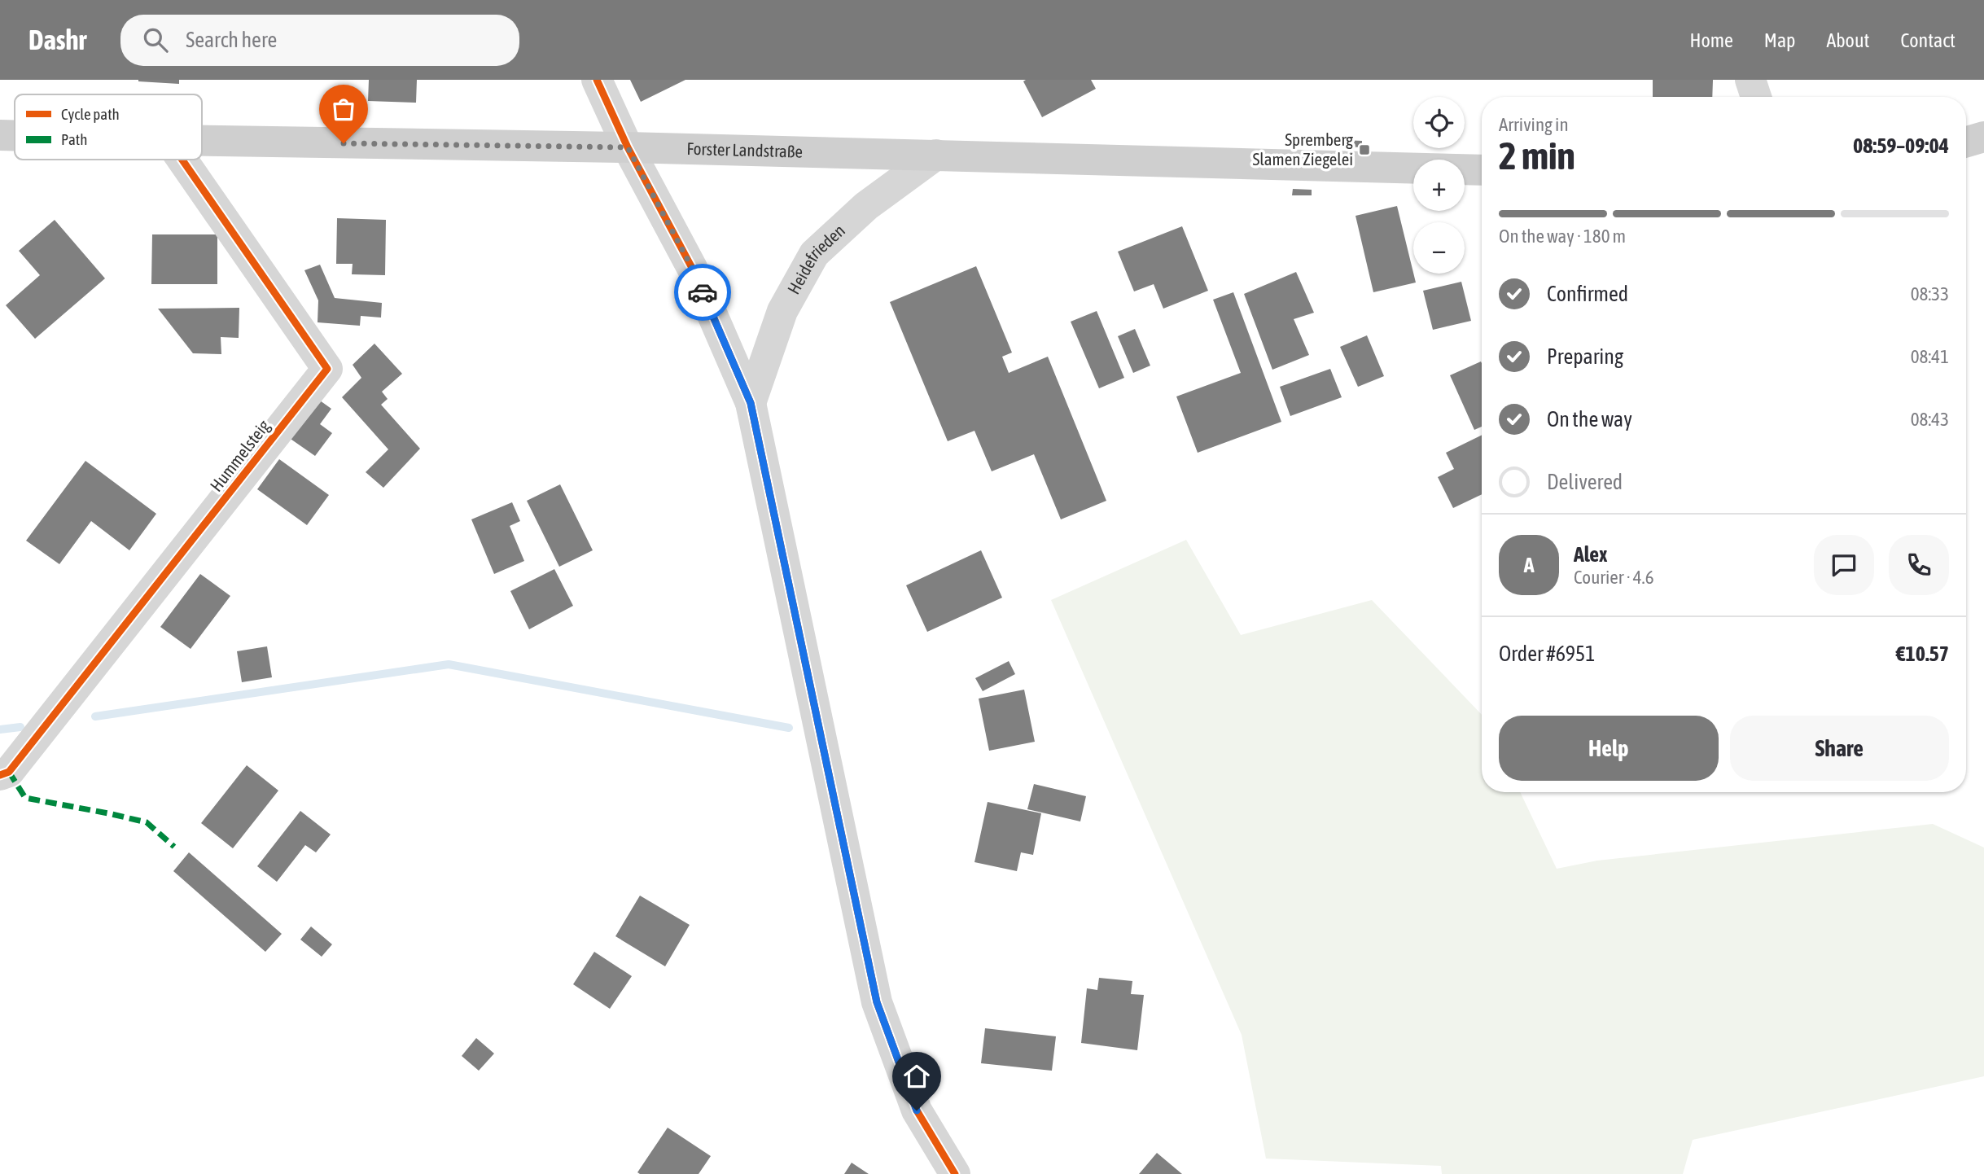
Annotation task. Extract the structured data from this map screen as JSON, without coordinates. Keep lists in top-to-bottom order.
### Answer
{
  "streets": {
    "main road": ["Forster Landstraße"],
    "street": ["Heidefrieden", "Hummelsteig"]
  },
  "crossings": [
    ["Forster Landstraße", "Heidefrieden"]
  ],
  "places": {
    "transit": ["Spremberg Slamen Ziegelei"]
  },
  "legend": ["Cycle path", "Path"],
  "page": {
    "header": "Dashr",
    "search": "Search here",
    "nav": [
      "Home",
      "Map",
      "About",
      "Contact"
    ],
    "map_buttons": ["+", "−"],
    "heading": ["2 min", "Arriving in", "08:59–09:04"],
    "panel": [
      "Alex",
      "Courier · 4.6",
      "Order #6951",
      "€10.57"
    ],
    "bar": "On the way · 180 m",
    "list": [
      ["Confirmed", "08:33"],
      ["Preparing", "08:41"],
      ["On the way", "08:43"],
      "Delivered"
    ],
    "round": "A",
    "buttons": ["Help", "Share"]
  }
}
